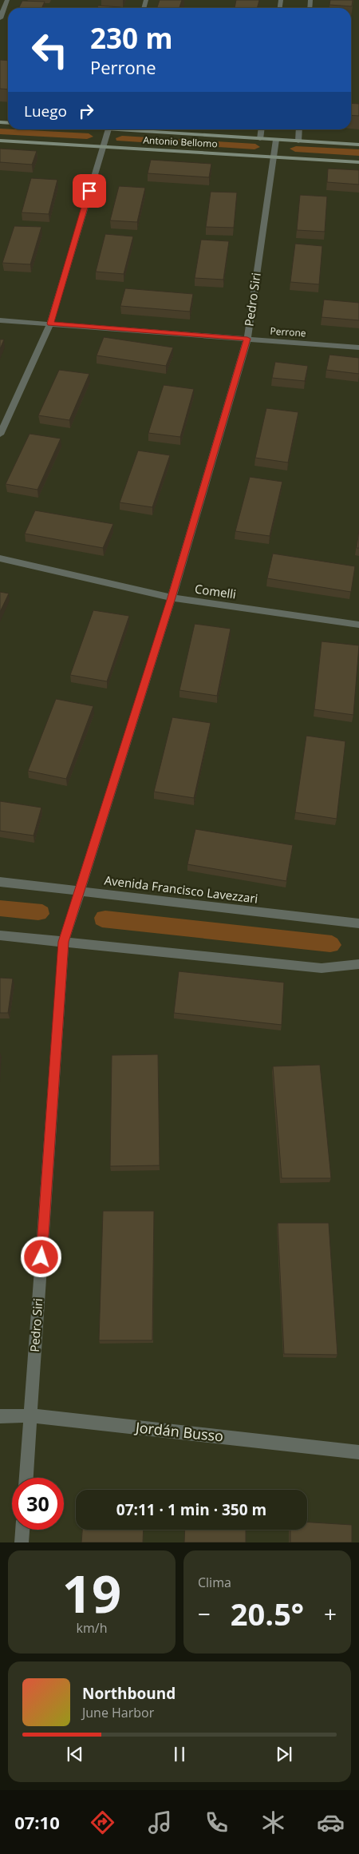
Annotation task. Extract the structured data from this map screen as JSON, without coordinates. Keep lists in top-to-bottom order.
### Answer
{
  "streets": {
    "street": [
      "Antonio Bellomo",
      "Pedro Siri",
      "Perrone",
      "Comelli",
      "Avenida Francisco Lavezzari",
      "Jordán Busso"
    ]
  },
  "crossings": [
    ["Antonio Bellomo", "Pedro Siri"],
    ["Pedro Siri", "Perrone"],
    ["Pedro Siri", "Comelli"],
    ["Pedro Siri", "Avenida Francisco Lavezzari"],
    ["Pedro Siri", "Jordán Busso"]
  ],
  "page": {
    "turn": ["230 m", "Perrone"],
    "then": "Luego",
    "limit": "30",
    "trip": "07:11 · 1 min · 350 m",
    "tile": [
      ["19", "km/h"],
      "Clima"
    ],
    "heat": ["−", "20.5°", "+"],
    "song": ["Northbound", "June Harbor"],
    "tabs": "07:10"
  }
}
